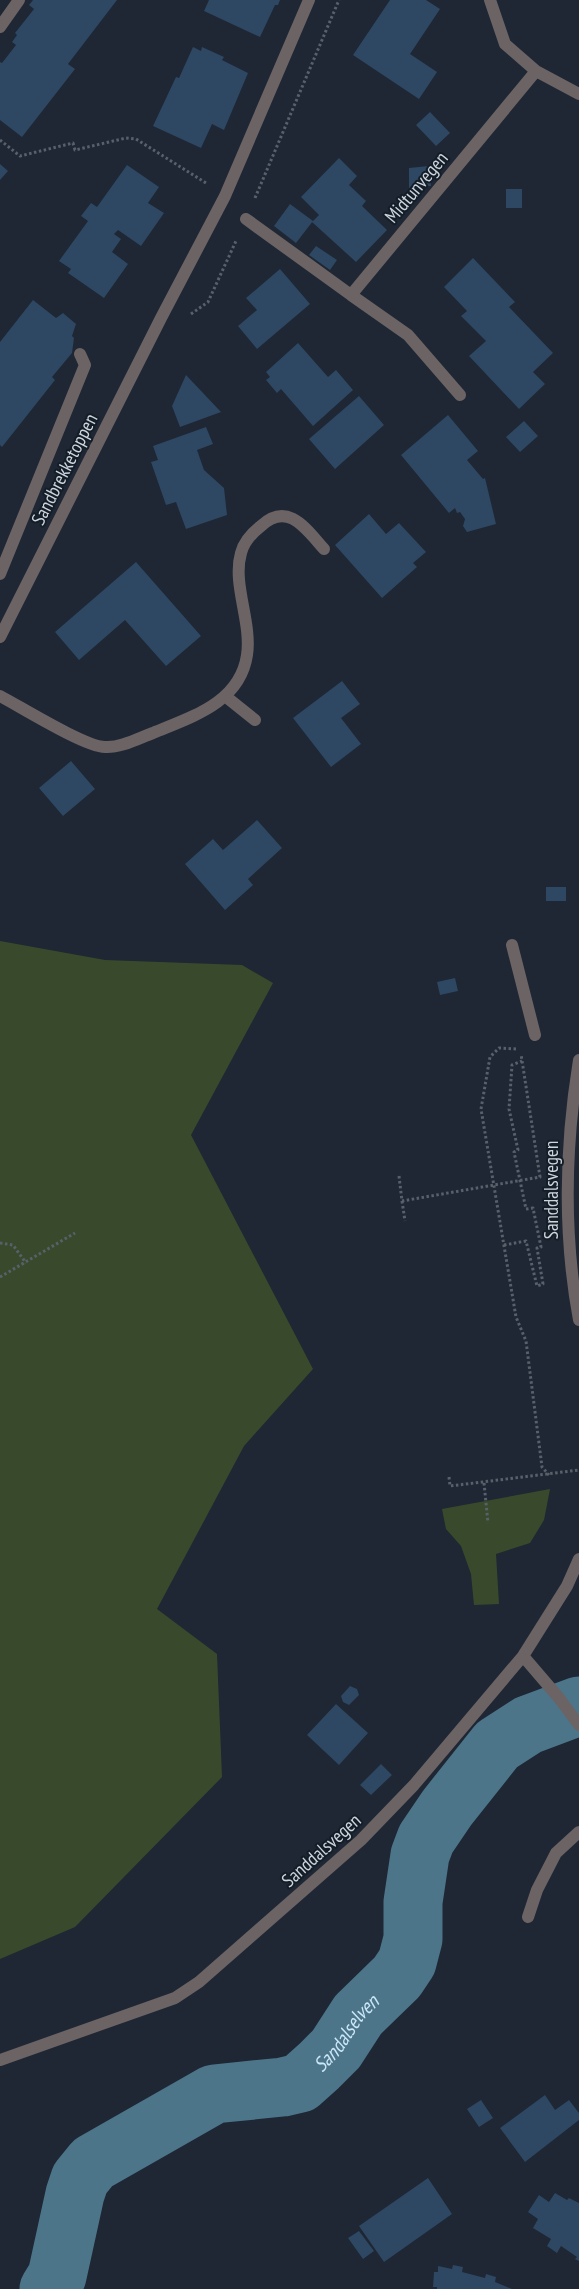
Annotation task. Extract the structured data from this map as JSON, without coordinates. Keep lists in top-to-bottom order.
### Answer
{
  "streets": {
    "street": ["Midtunvegen", "Sandbrekketoppen", "Sanddalsvegen"]
  },
  "water": ["Sandalselven"]
}
